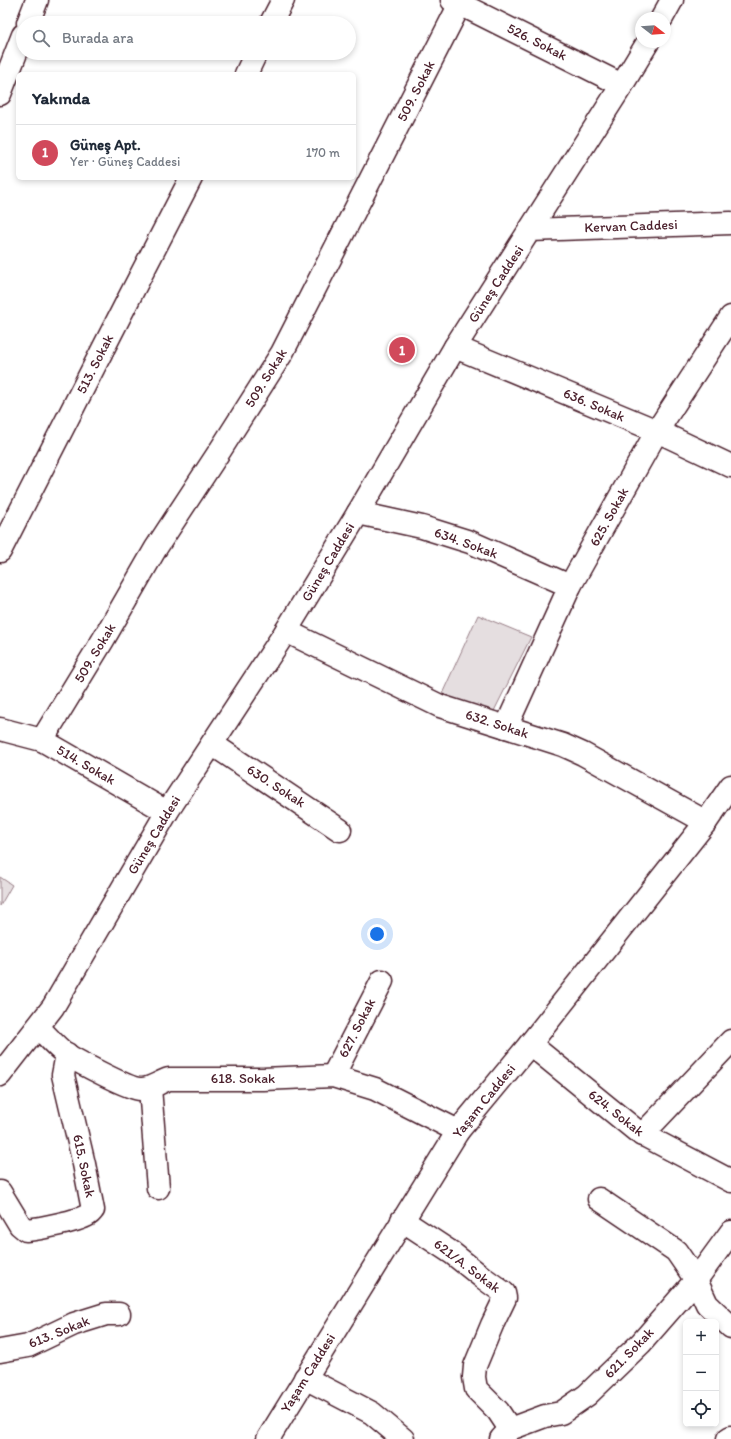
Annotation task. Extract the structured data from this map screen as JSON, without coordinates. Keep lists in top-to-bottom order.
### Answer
{
  "streets": {
    "street": [
      "526. Sokak",
      "509. Sokak",
      "Kervan Caddesi",
      "Güneş Caddesi",
      "513. Sokak",
      "636. Sokak",
      "625. Sokak",
      "634. Sokak",
      "632. Sokak",
      "514. Sokak",
      "630. Sokak",
      "627. Sokak",
      "618. Sokak",
      "Yaşam Caddesi",
      "624. Sokak",
      "615. Sokak",
      "621/A. Sokak",
      "613. Sokak",
      "621. Sokak"
    ]
  },
  "crossings": [
    ["526. Sokak", "509. Sokak"],
    ["526. Sokak", "Güneş Caddesi"],
    ["509. Sokak", "514. Sokak"],
    ["Kervan Caddesi", "Güneş Caddesi"],
    ["Güneş Caddesi", "636. Sokak"],
    ["Güneş Caddesi", "634. Sokak"],
    ["Güneş Caddesi", "632. Sokak"],
    ["Güneş Caddesi", "514. Sokak"],
    ["Güneş Caddesi", "630. Sokak"],
    ["Güneş Caddesi", "618. Sokak"],
    ["636. Sokak", "625. Sokak"],
    ["625. Sokak", "634. Sokak"],
    ["625. Sokak", "632. Sokak"],
    ["632. Sokak", "Yaşam Caddesi"],
    ["627. Sokak", "618. Sokak"],
    ["618. Sokak", "Yaşam Caddesi"],
    ["618. Sokak", "615. Sokak"],
    ["Yaşam Caddesi", "624. Sokak"],
    ["Yaşam Caddesi", "621/A. Sokak"],
    ["621/A. Sokak", "621. Sokak"]
  ],
  "north": "right",
  "page": {
    "search": "Burada ara",
    "heading": "Yakında",
    "list": [
      {
        "mark": "1",
        "name": "Güneş Apt.",
        "note": "Yer · Güneş Caddesi",
        "value": "170 m"
      }
    ],
    "pins": "1",
    "map_buttons": ["+", "−"]
  }
}
